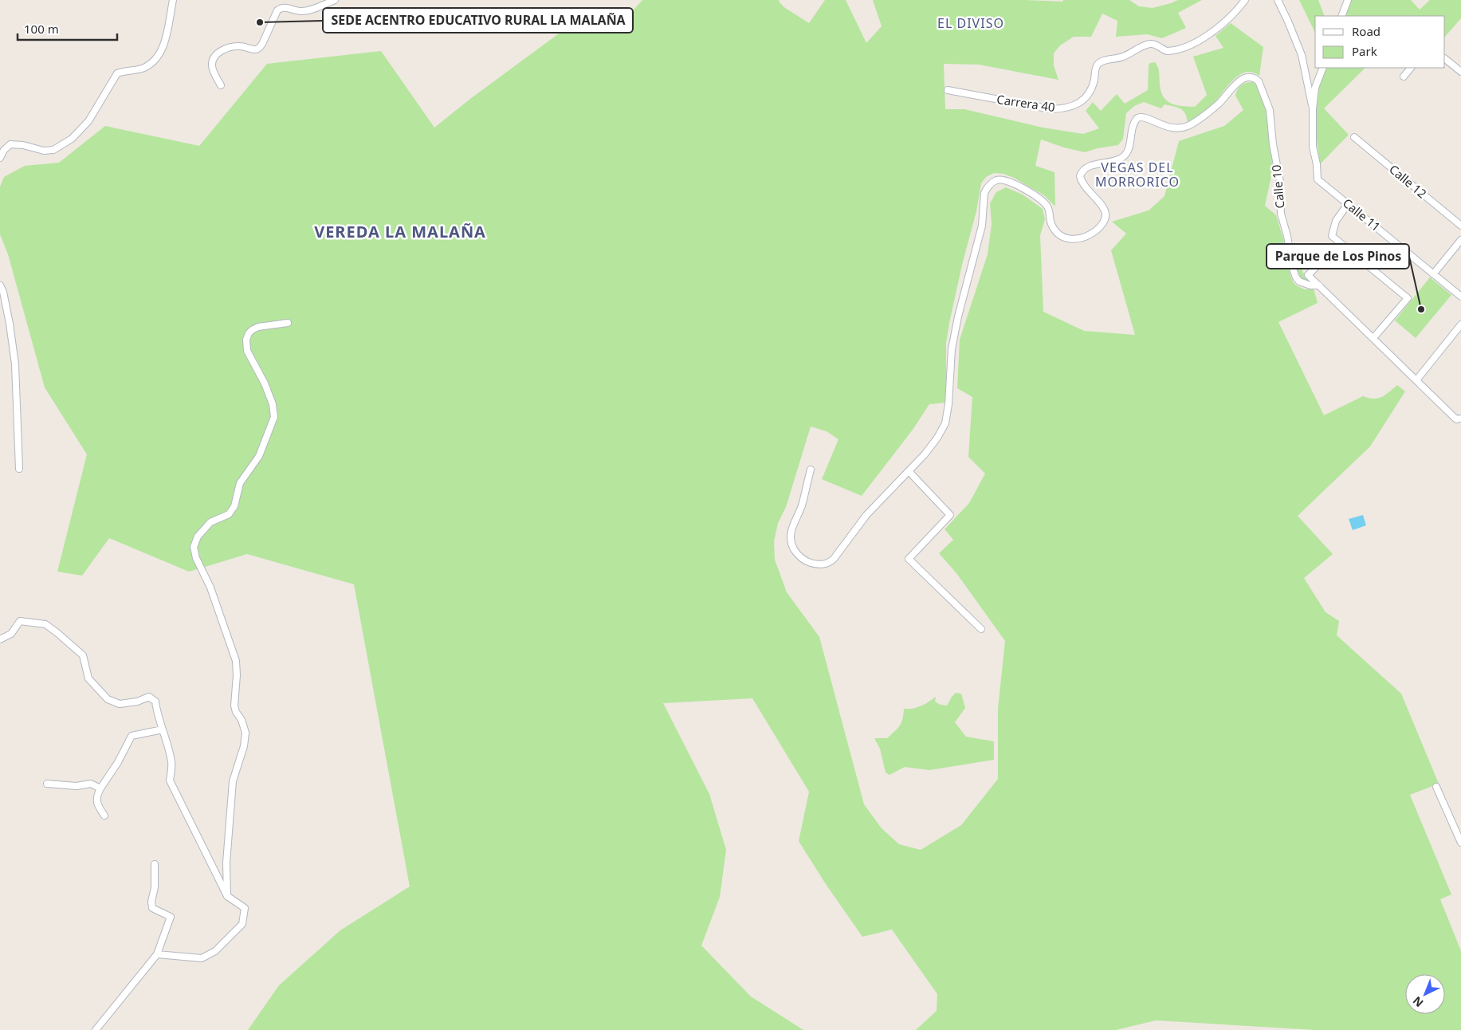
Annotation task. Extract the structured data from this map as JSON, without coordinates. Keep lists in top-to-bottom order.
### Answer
{
  "streets": {
    "street": [
      "Carrera 40",
      "Calle 12",
      "Calle 10",
      "Calle 11"
    ]
  },
  "districts": ["EL DIVISO", "VEGAS DEL MORRORICO", "VEREDA LA MALAÑA"],
  "places": ["SEDE ACENTRO EDUCATIVO RURAL LA MALAÑA", "Parque de Los Pinos"],
  "legend": ["Road", "Park"],
  "scale_bar": "100 m",
  "north": "bottom left"
}
